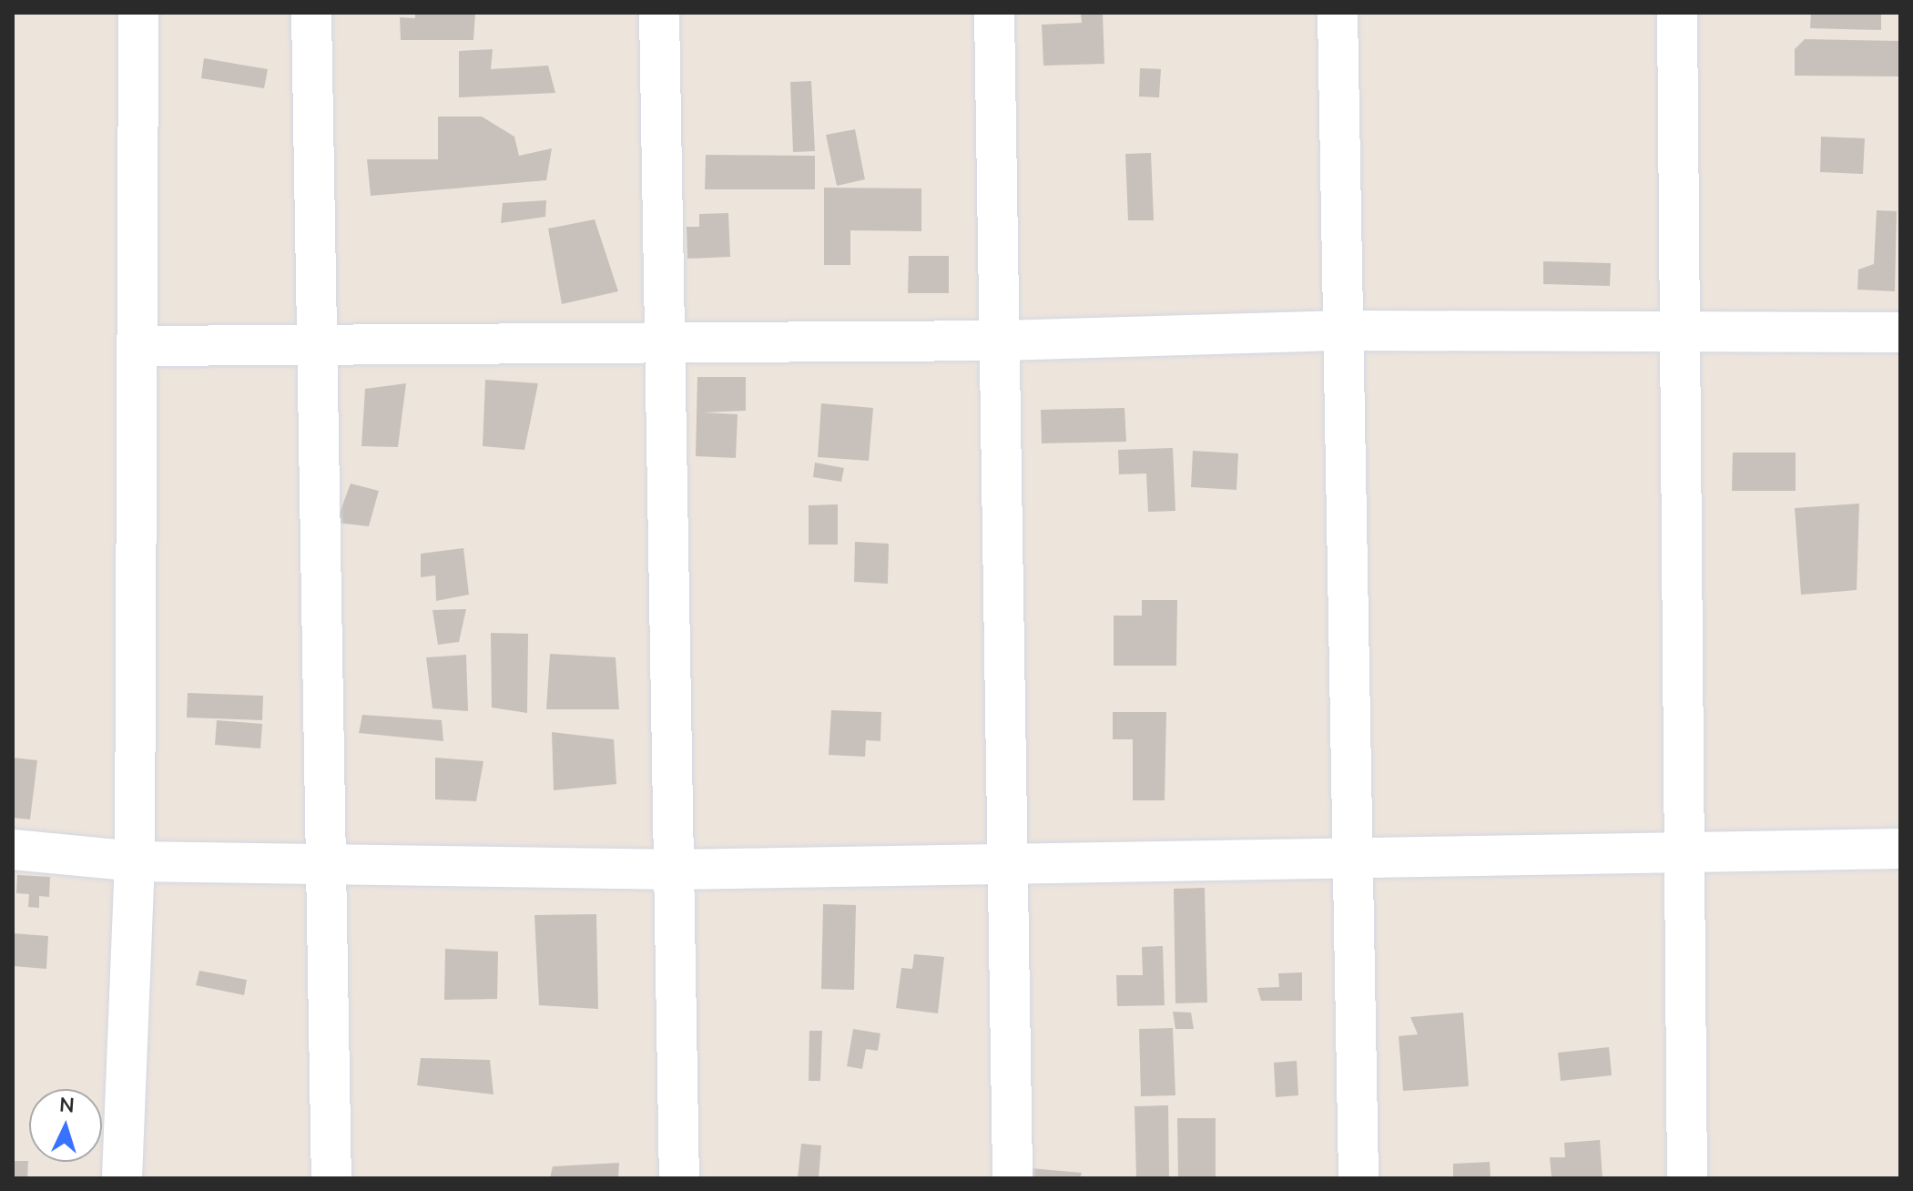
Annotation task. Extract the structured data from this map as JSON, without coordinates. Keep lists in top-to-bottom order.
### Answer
{
  "north": "top"
}
